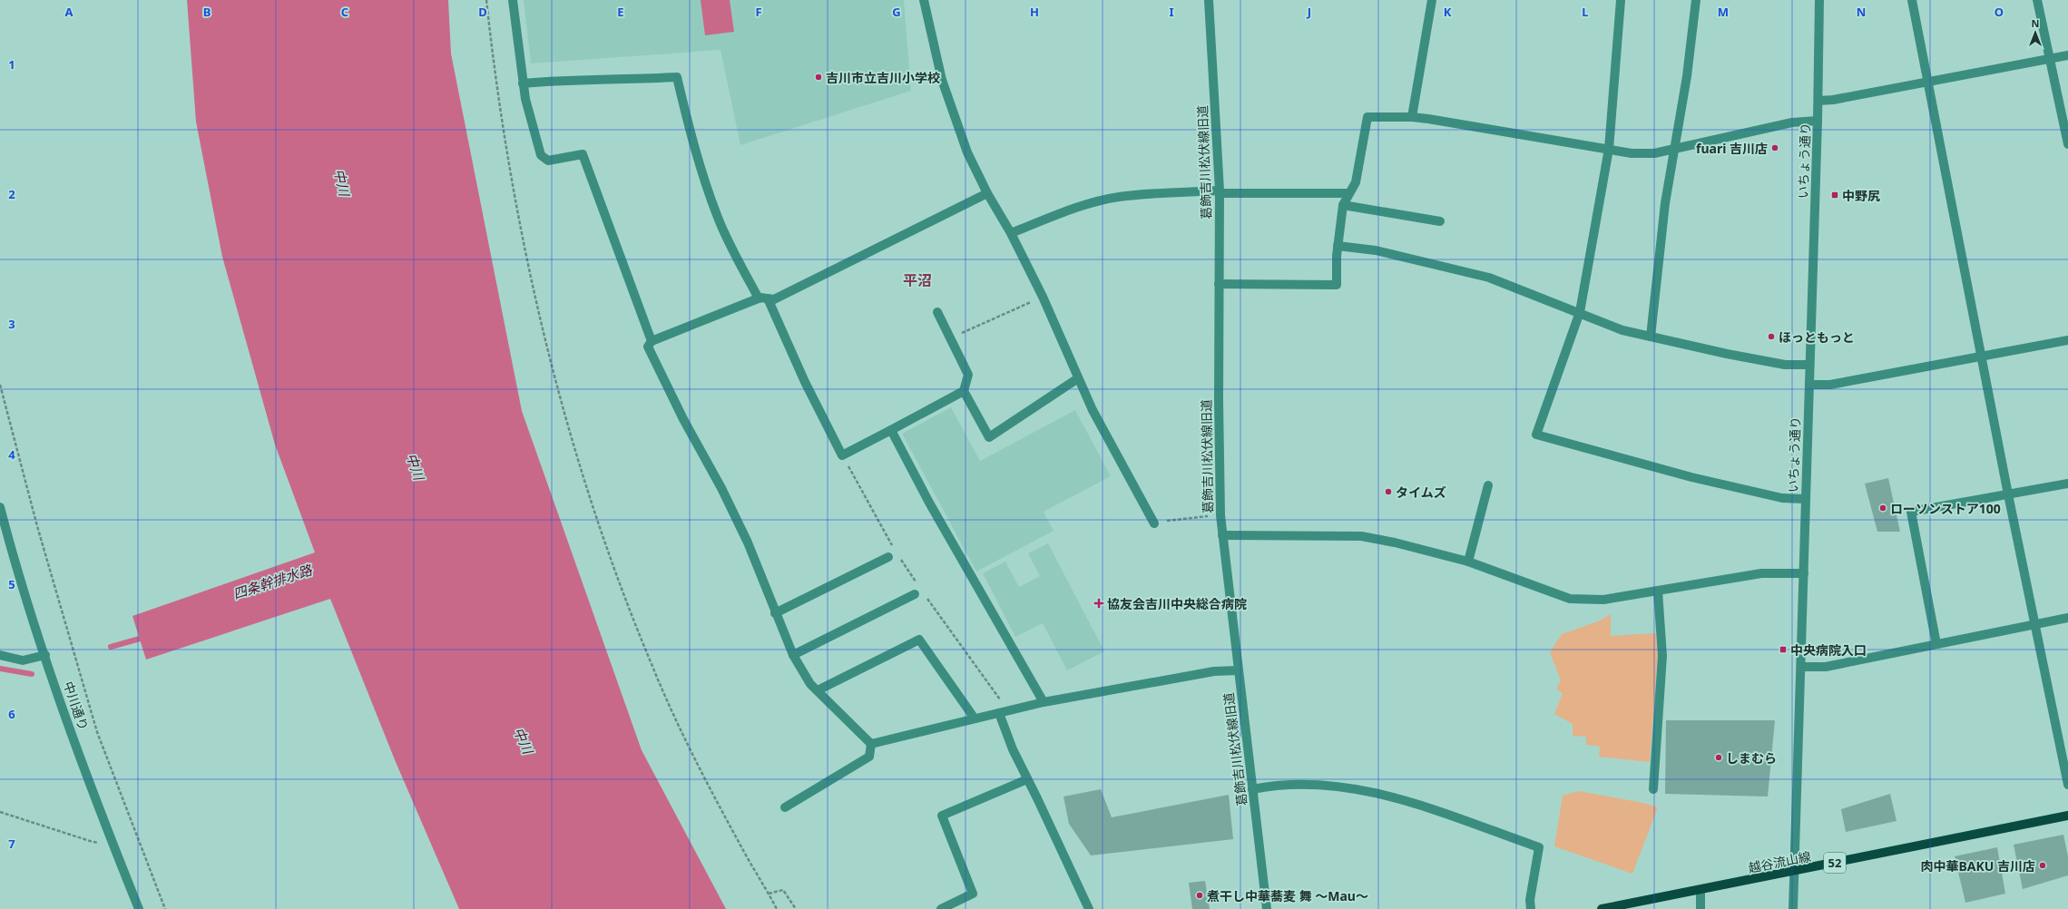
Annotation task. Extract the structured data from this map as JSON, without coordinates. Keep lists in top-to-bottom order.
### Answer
{
  "streets": {
    "main road": ["越谷流山線", "52"],
    "street": ["いちょう通り", "葛飾吉川松伏線旧道", "中川通り"]
  },
  "crossings": [
    ["いちょう通り", "越谷流山線"]
  ],
  "districts": ["平沼"],
  "water": ["中川", "四条幹排水路"],
  "places": {
    "other": [
      "吉川市立吉川小学校",
      "fuari 吉川店",
      "ほっともっと",
      "タイムズ",
      "ローソンストア100",
      "しまむら",
      "肉中華BAKU 吉川店",
      "煮干し中華蕎麦 舞 〜Mau〜"
    ],
    "transit": ["中野尻", "中央病院入口"],
    "health": ["協友会吉川中央総合病院"]
  },
  "north": "top",
  "grid": {
    "columns": [
      "A",
      "B",
      "C",
      "D",
      "E",
      "F",
      "G",
      "H",
      "I",
      "J",
      "K",
      "L",
      "M",
      "N",
      "O"
    ],
    "rows": [
      "1",
      "2",
      "3",
      "4",
      "5",
      "6",
      "7"
    ]
  }
}
